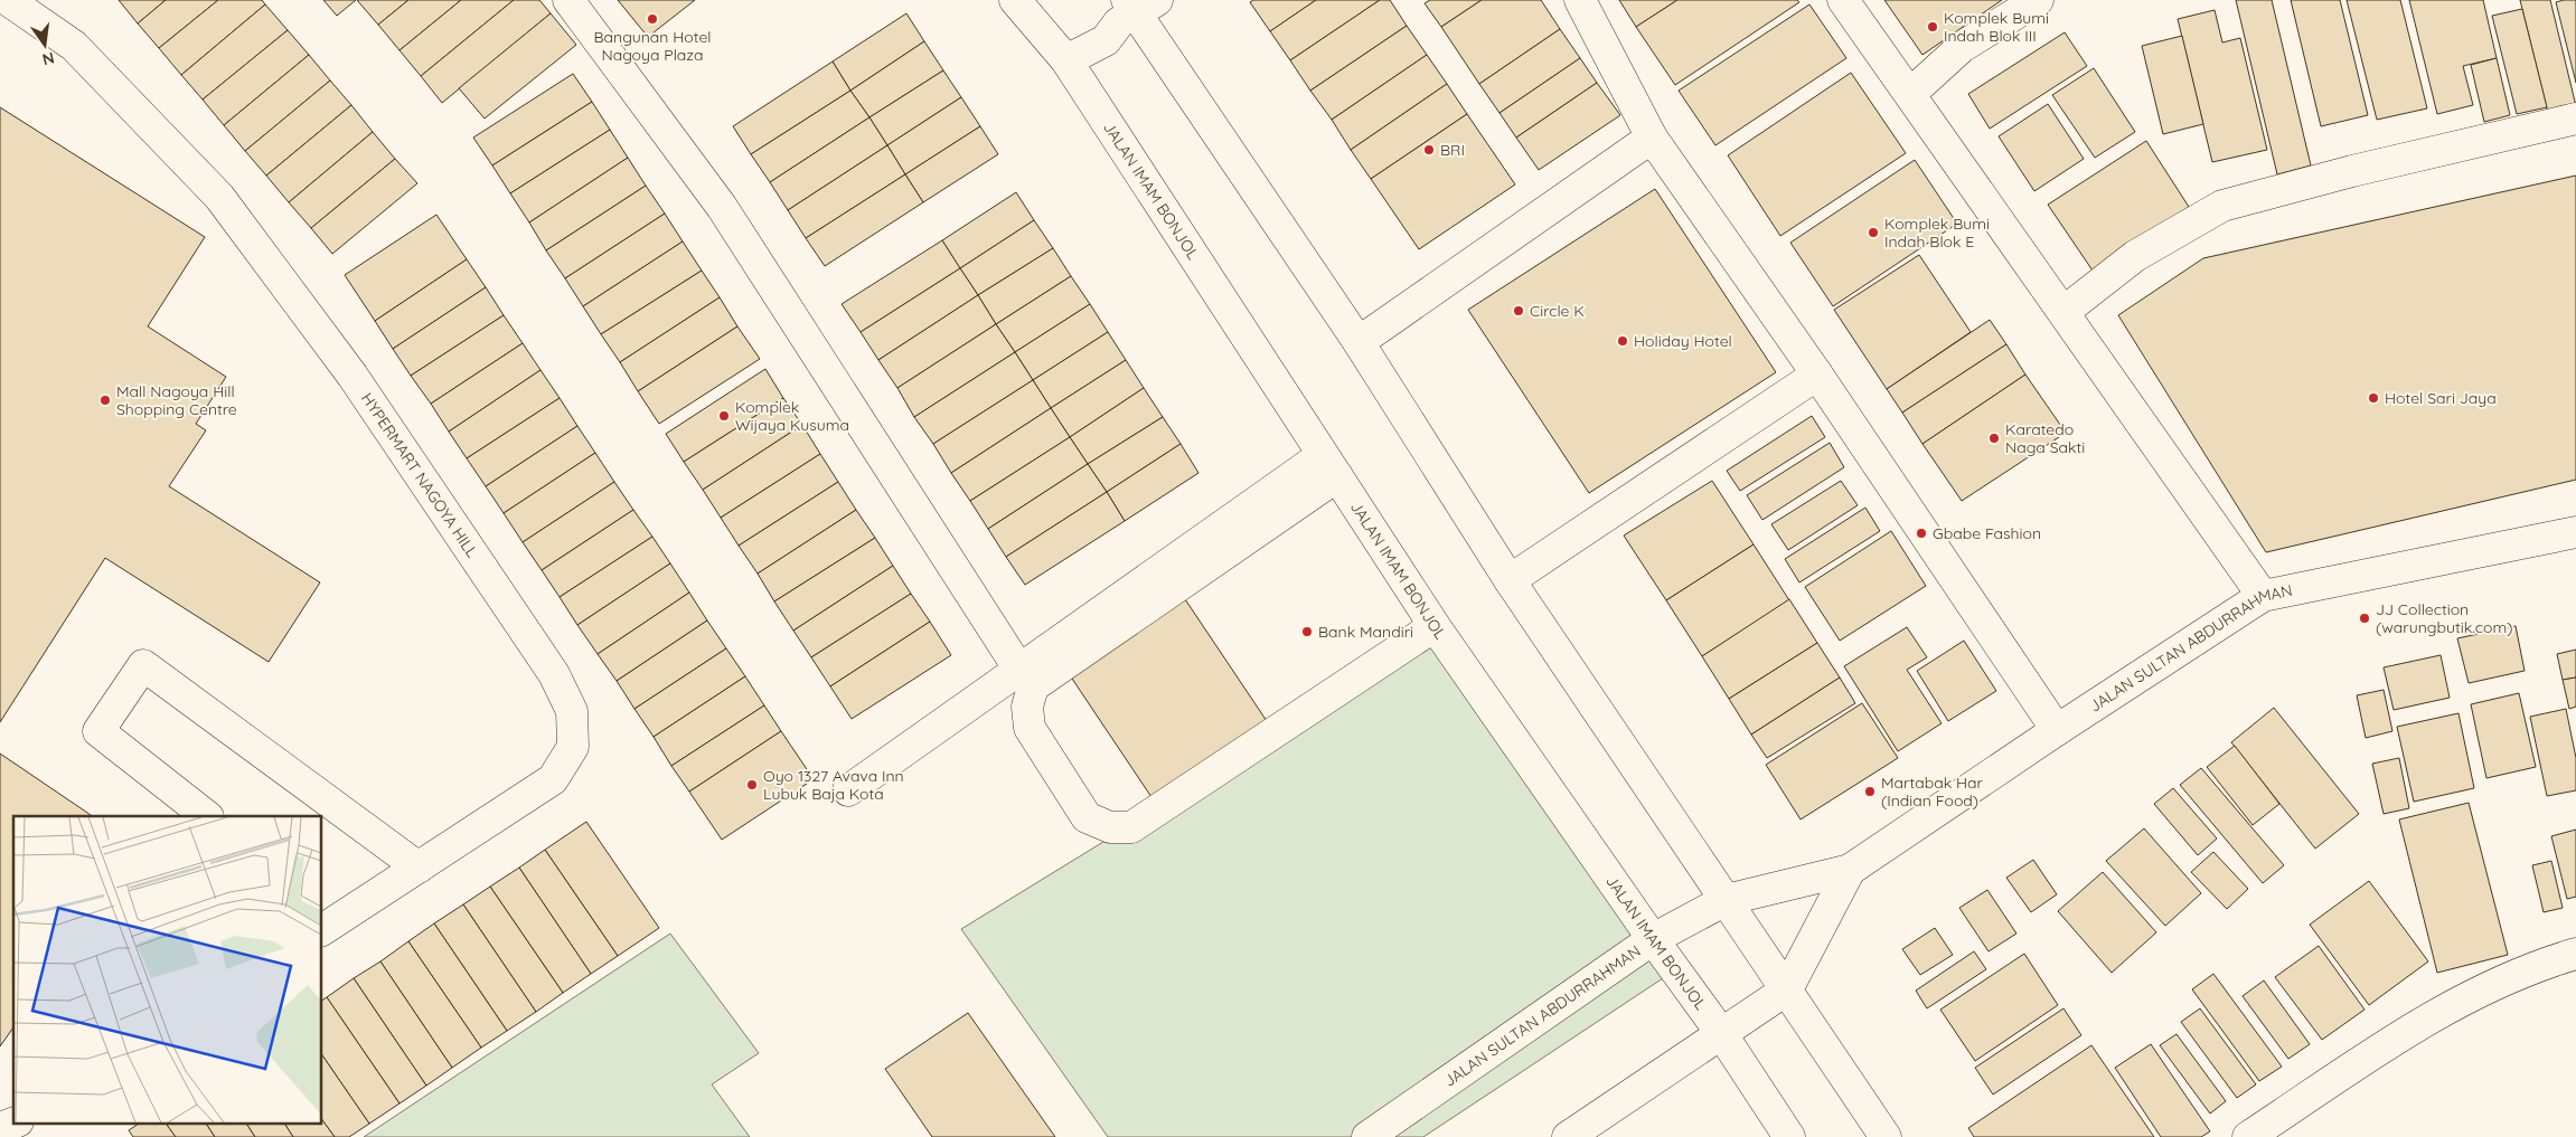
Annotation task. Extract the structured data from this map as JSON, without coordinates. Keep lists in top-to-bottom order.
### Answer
{
  "streets": {
    "street": ["JALAN IMAM BONJOL", "HYPERMART NAGOYA HILL", "JALAN SULTAN ABDURRAHMAN"]
  },
  "crossings": [
    ["JALAN IMAM BONJOL", "JALAN SULTAN ABDURRAHMAN"]
  ],
  "places": [
    "Bangunan Hotel Nagoya Plaza",
    "Komplek Bumi Indah Blok III",
    "BRI",
    "Komplek Bumi Indah Blok E",
    "Circle K",
    "Holiday Hotel",
    "Hotel Sari Jaya",
    "Mall Nagoya Hill Shopping Centre",
    "Komplek Wijaya Kusuma",
    "Karatedo Naga Sakti",
    "Gbabe Fashion",
    "JJ Collection (warungbutik.com)",
    "Bank Mandiri",
    "Oyo 1327 Avava Inn Lubuk Baja Kota",
    "Martabak Har (Indian Food)"
  ],
  "north": "bottom"
}
